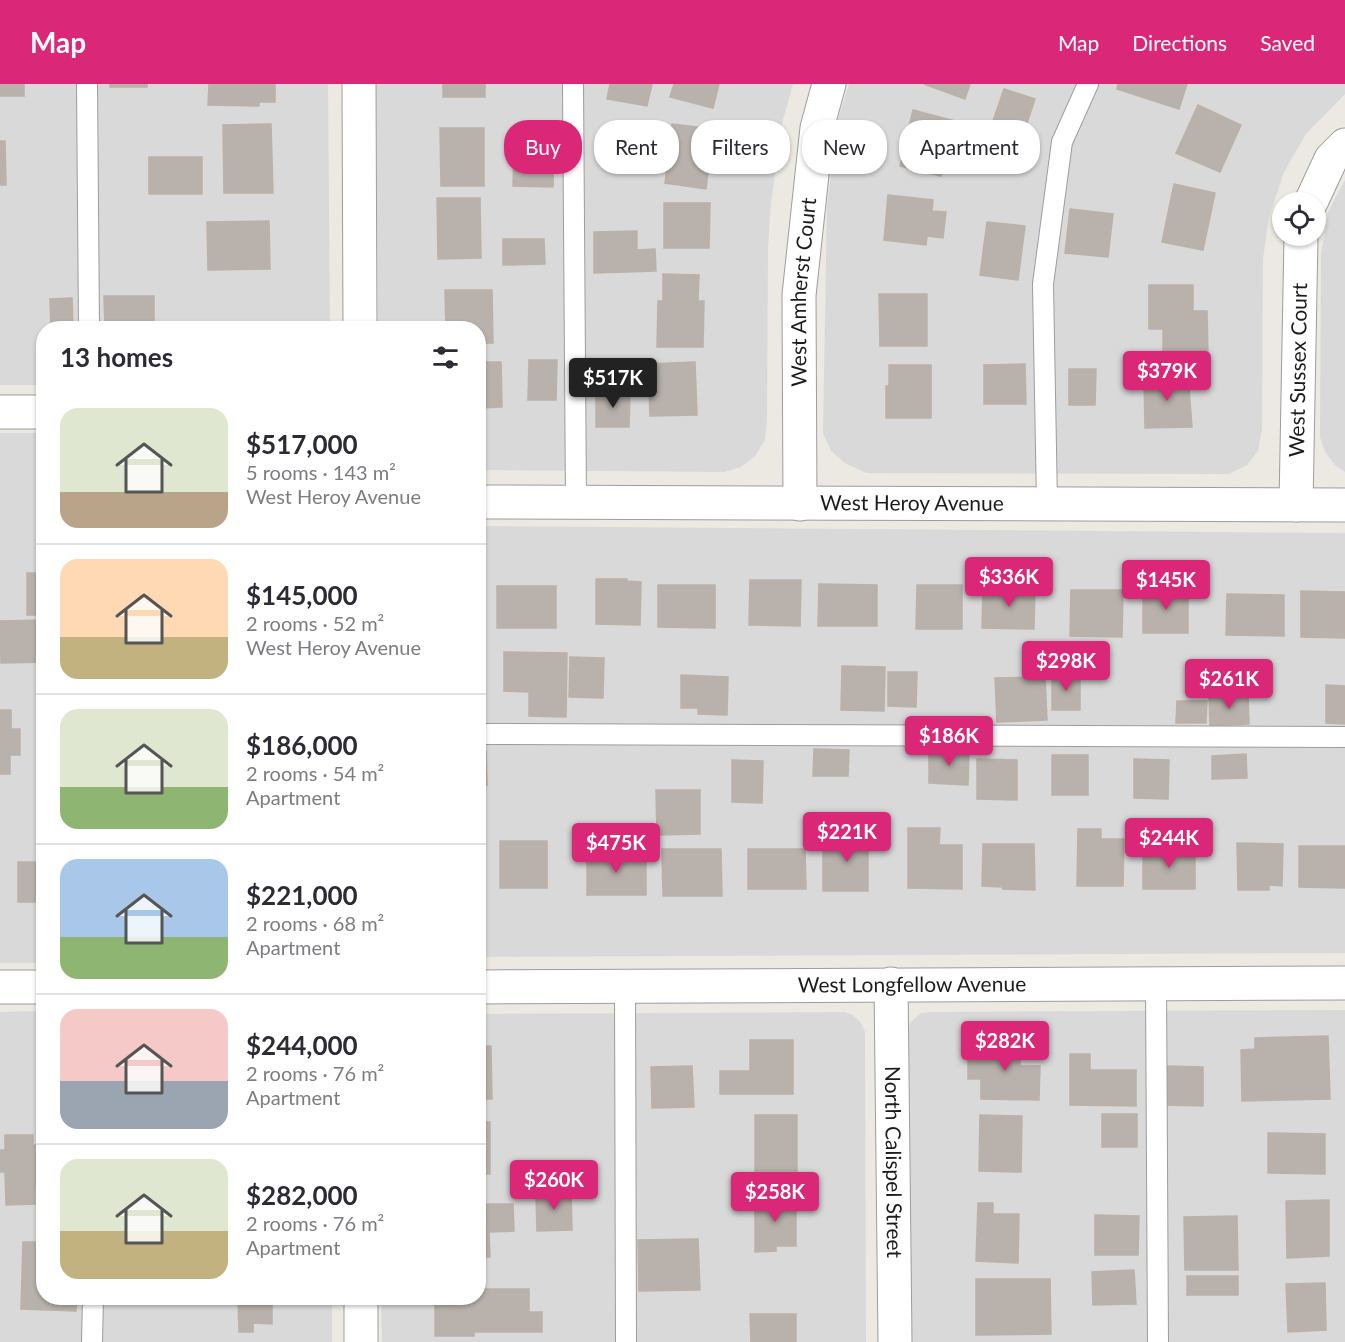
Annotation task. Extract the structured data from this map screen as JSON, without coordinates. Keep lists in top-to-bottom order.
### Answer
{
  "streets": {
    "street": [
      "West Amherst Court",
      "West Sussex Court",
      "West Heroy Avenue",
      "West Longfellow Avenue",
      "North Calispel Street"
    ]
  },
  "crossings": [
    ["West Amherst Court", "West Heroy Avenue"],
    ["West Sussex Court", "West Heroy Avenue"],
    ["West Longfellow Avenue", "North Calispel Street"]
  ],
  "page": {
    "header": "Map",
    "nav": ["Map", "Directions", "Saved"],
    "chip": [
      "Buy",
      "Rent",
      "Filters",
      "New",
      "Apartment"
    ],
    "heading": "13 homes",
    "price": [
      "$379K",
      "$517K",
      "$336K",
      "$145K",
      "$298K",
      "$261K",
      "$186K",
      "$221K",
      "$244K",
      "$475K",
      "$282K",
      "$260K",
      "$258K"
    ],
    "list": [
      {
        "name": "$517,000",
        "note": "5 rooms · 143 m² · West Heroy Avenue"
      },
      {
        "name": "$145,000",
        "note": "2 rooms · 52 m² · West Heroy Avenue"
      },
      {
        "name": "$186,000",
        "note": "2 rooms · 54 m² · Apartment"
      },
      {
        "name": "$221,000",
        "note": "2 rooms · 68 m² · Apartment"
      },
      {
        "name": "$244,000",
        "note": "2 rooms · 76 m² · Apartment"
      },
      {
        "name": "$282,000",
        "note": "2 rooms · 76 m² · Apartment"
      }
    ]
  }
}
